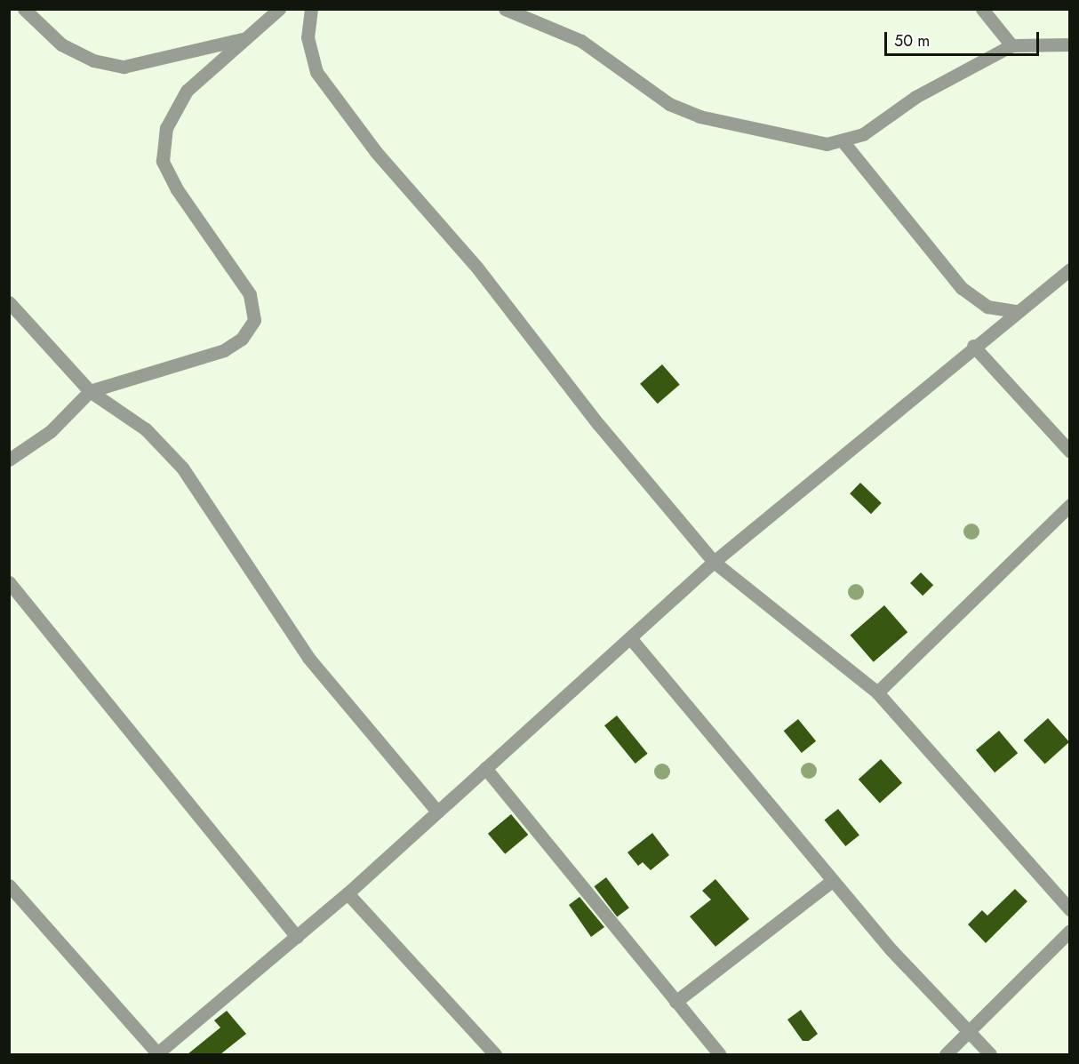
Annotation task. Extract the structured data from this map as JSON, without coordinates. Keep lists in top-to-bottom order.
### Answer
{
  "scale_bar": "50 m"
}
